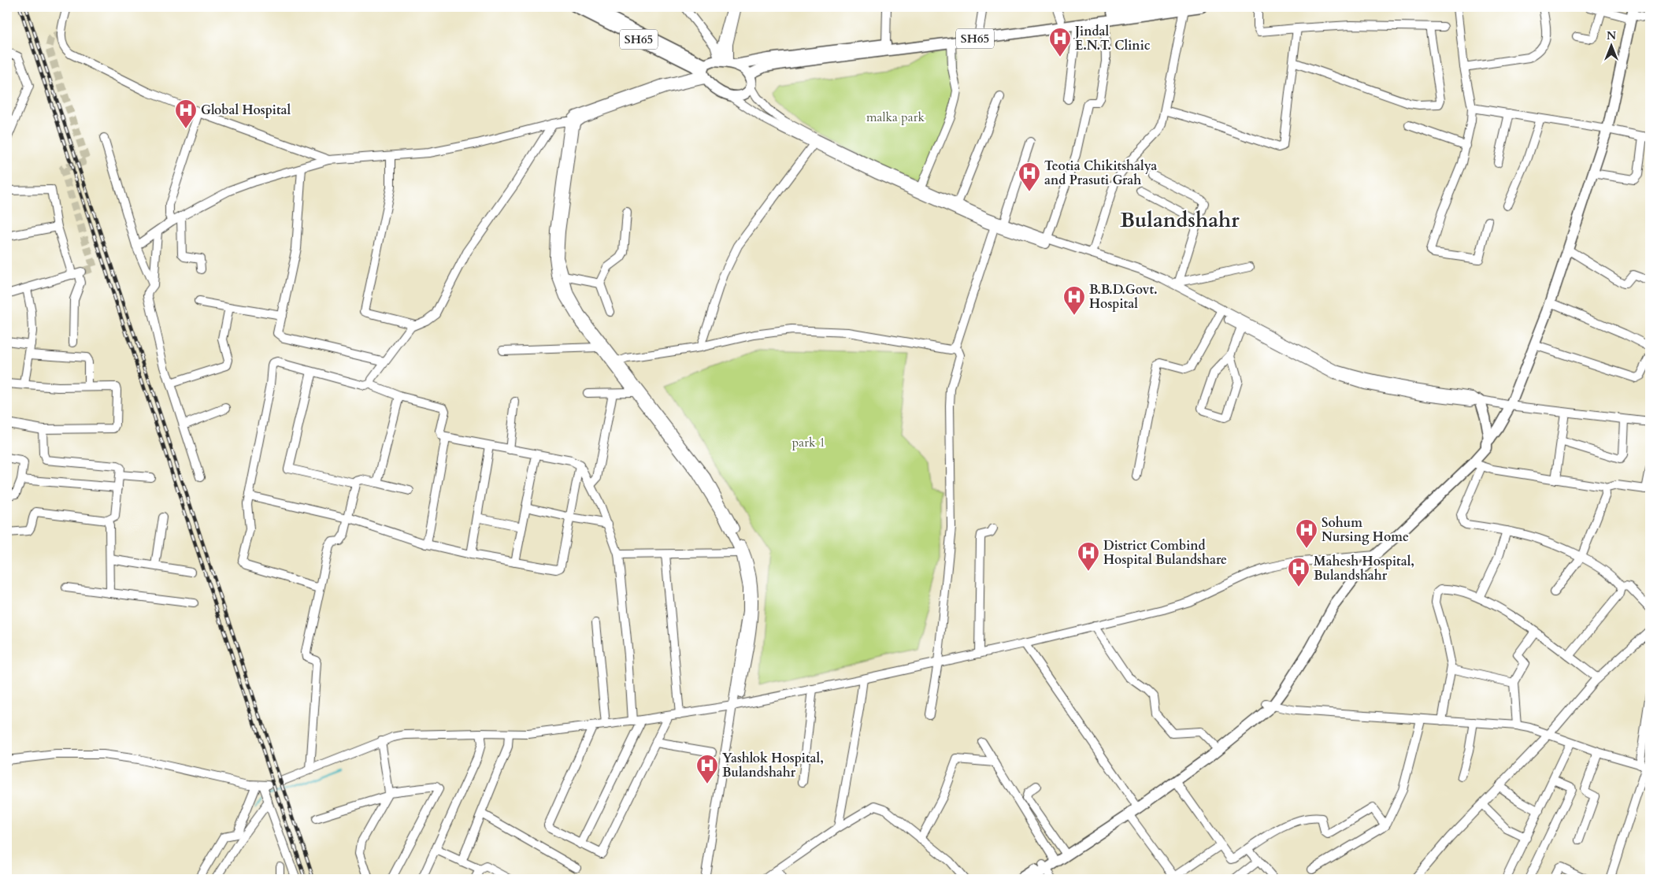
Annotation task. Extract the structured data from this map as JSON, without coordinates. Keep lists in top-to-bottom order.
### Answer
{
  "streets": {
    "main road": ["SH65"]
  },
  "districts": ["Bulandshahr"],
  "parks": ["malka park", "park 1"],
  "places": {
    "hospital": [
      "Jindal E.N.T. Clinic",
      "Global Hospital",
      "Teotia Chikitshalya and Prasuti Grah",
      "B.B.D.Govt. Hospital",
      "Sohum Nursing Home",
      "District Combind Hospital Bulandshare",
      "Mahesh Hospital, Bulandshahr",
      "Yashlok Hospital, Bulandshahr"
    ]
  },
  "north": "top"
}
